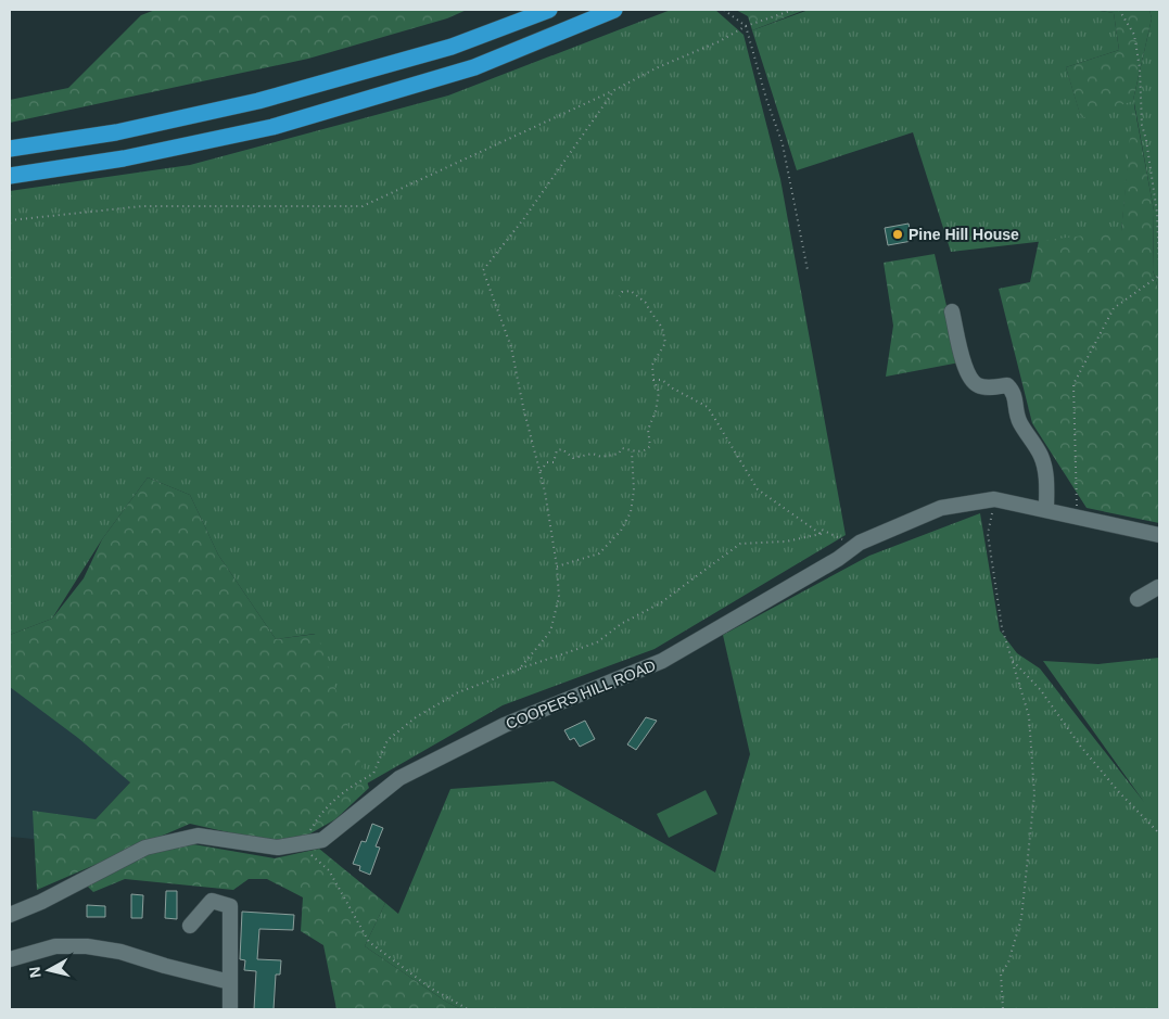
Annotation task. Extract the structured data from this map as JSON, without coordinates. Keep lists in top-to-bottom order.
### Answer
{
  "streets": {
    "street": ["COOPERS HILL ROAD"]
  },
  "places": ["Pine Hill House"],
  "north": "left"
}
